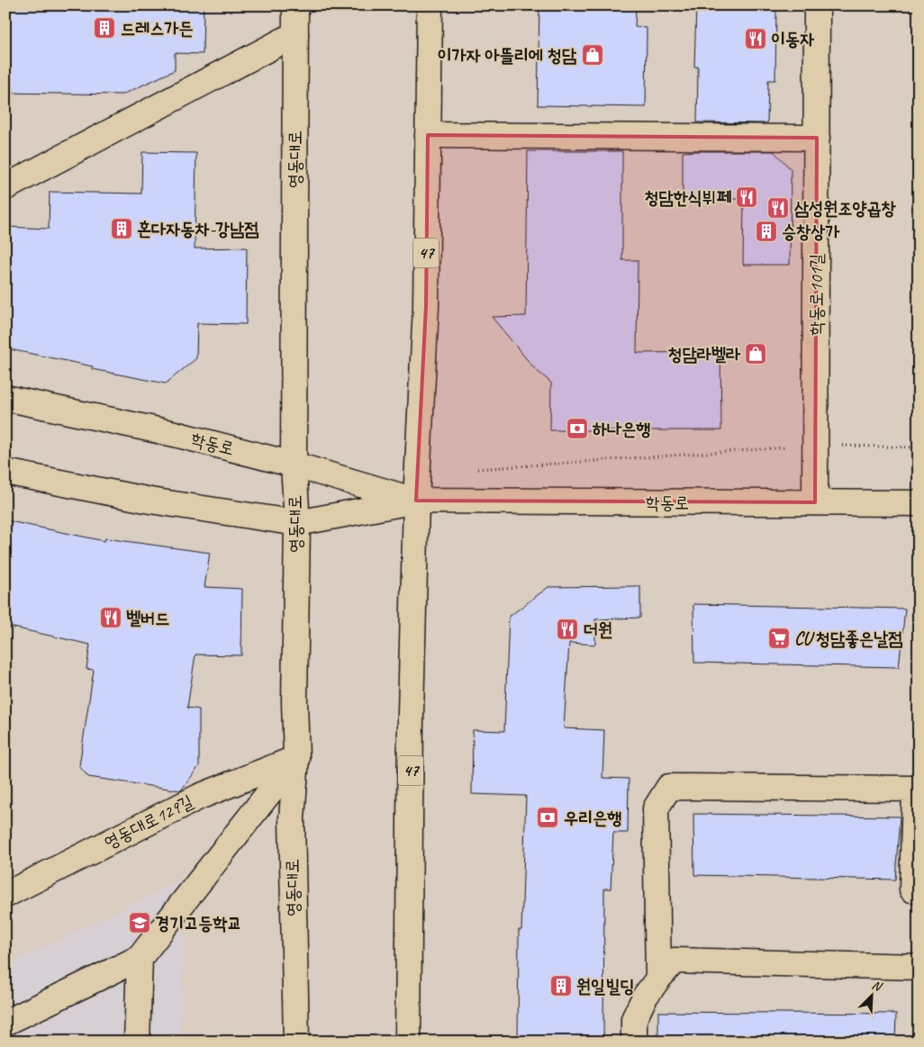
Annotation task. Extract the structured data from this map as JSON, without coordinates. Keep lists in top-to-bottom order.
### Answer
{
  "streets": {
    "main road": [
      "영동대로",
      "47",
      "학동로101길",
      "학동로",
      "영동대로129길"
    ]
  },
  "crossings": [
    ["영동대로", "학동로"],
    ["영동대로", "영동대로129길"],
    ["47", "학동로"],
    ["학동로101길", "학동로"]
  ],
  "places": {
    "building": [
      "드레스가든",
      "혼다자동차-강남점",
      "승창상가",
      "원일빌딩"
    ],
    "restaurant": [
      "이동자",
      "청담한식뷔페",
      "삼성원조양곱창",
      "벨버드",
      "더원"
    ],
    "shop": ["이가자 아뜰리에 청담", "청담라벨라"],
    "bank": ["하나은행", "우리은행"],
    "supermarket": ["CU 청담좋은날점"],
    "school or university": ["경기고등학교"]
  },
  "north": "top right"
}
